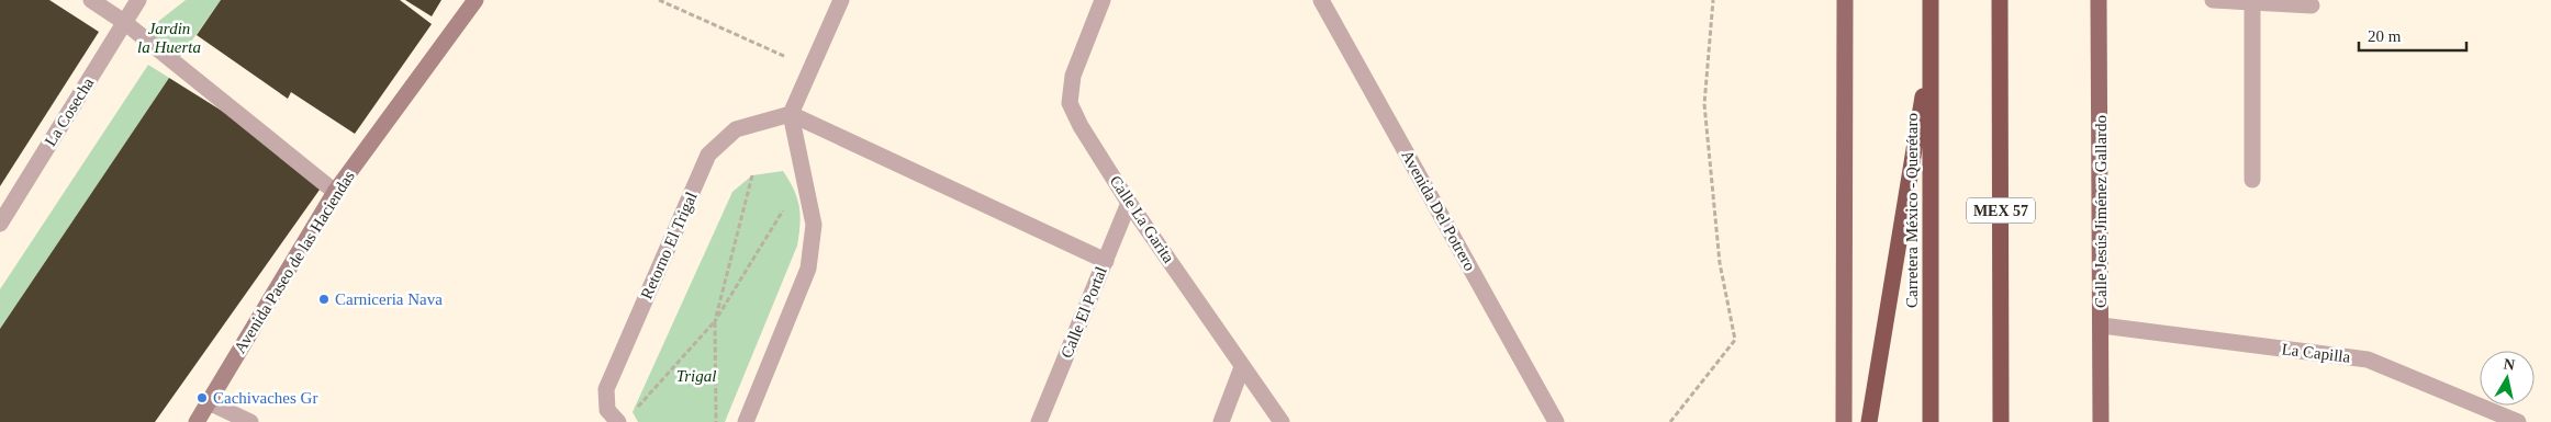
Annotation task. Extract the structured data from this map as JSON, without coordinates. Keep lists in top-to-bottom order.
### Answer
{
  "streets": {
    "highway": ["Carretera México - Querétaro", "MEX 57"],
    "main road": ["Calle Jesús Jiménez Gallardo"],
    "street": [
      "La Cosecha",
      "Avenida Del Potrero",
      "Calle La Garita",
      "Retorno El Trigal",
      "Avenida Paseo de las Haciendas",
      "Calle El Portal",
      "La Capilla"
    ]
  },
  "crossings": [
    ["Calle Jesús Jiménez Gallardo", "La Capilla"],
    ["Calle La Garita", "Calle El Portal"]
  ],
  "parks": ["Jardin la Huerta", "Trigal"],
  "places": ["Carniceria Nava", "Cachivaches Gr"],
  "scale_bar": "20 m",
  "north": "top"
}
